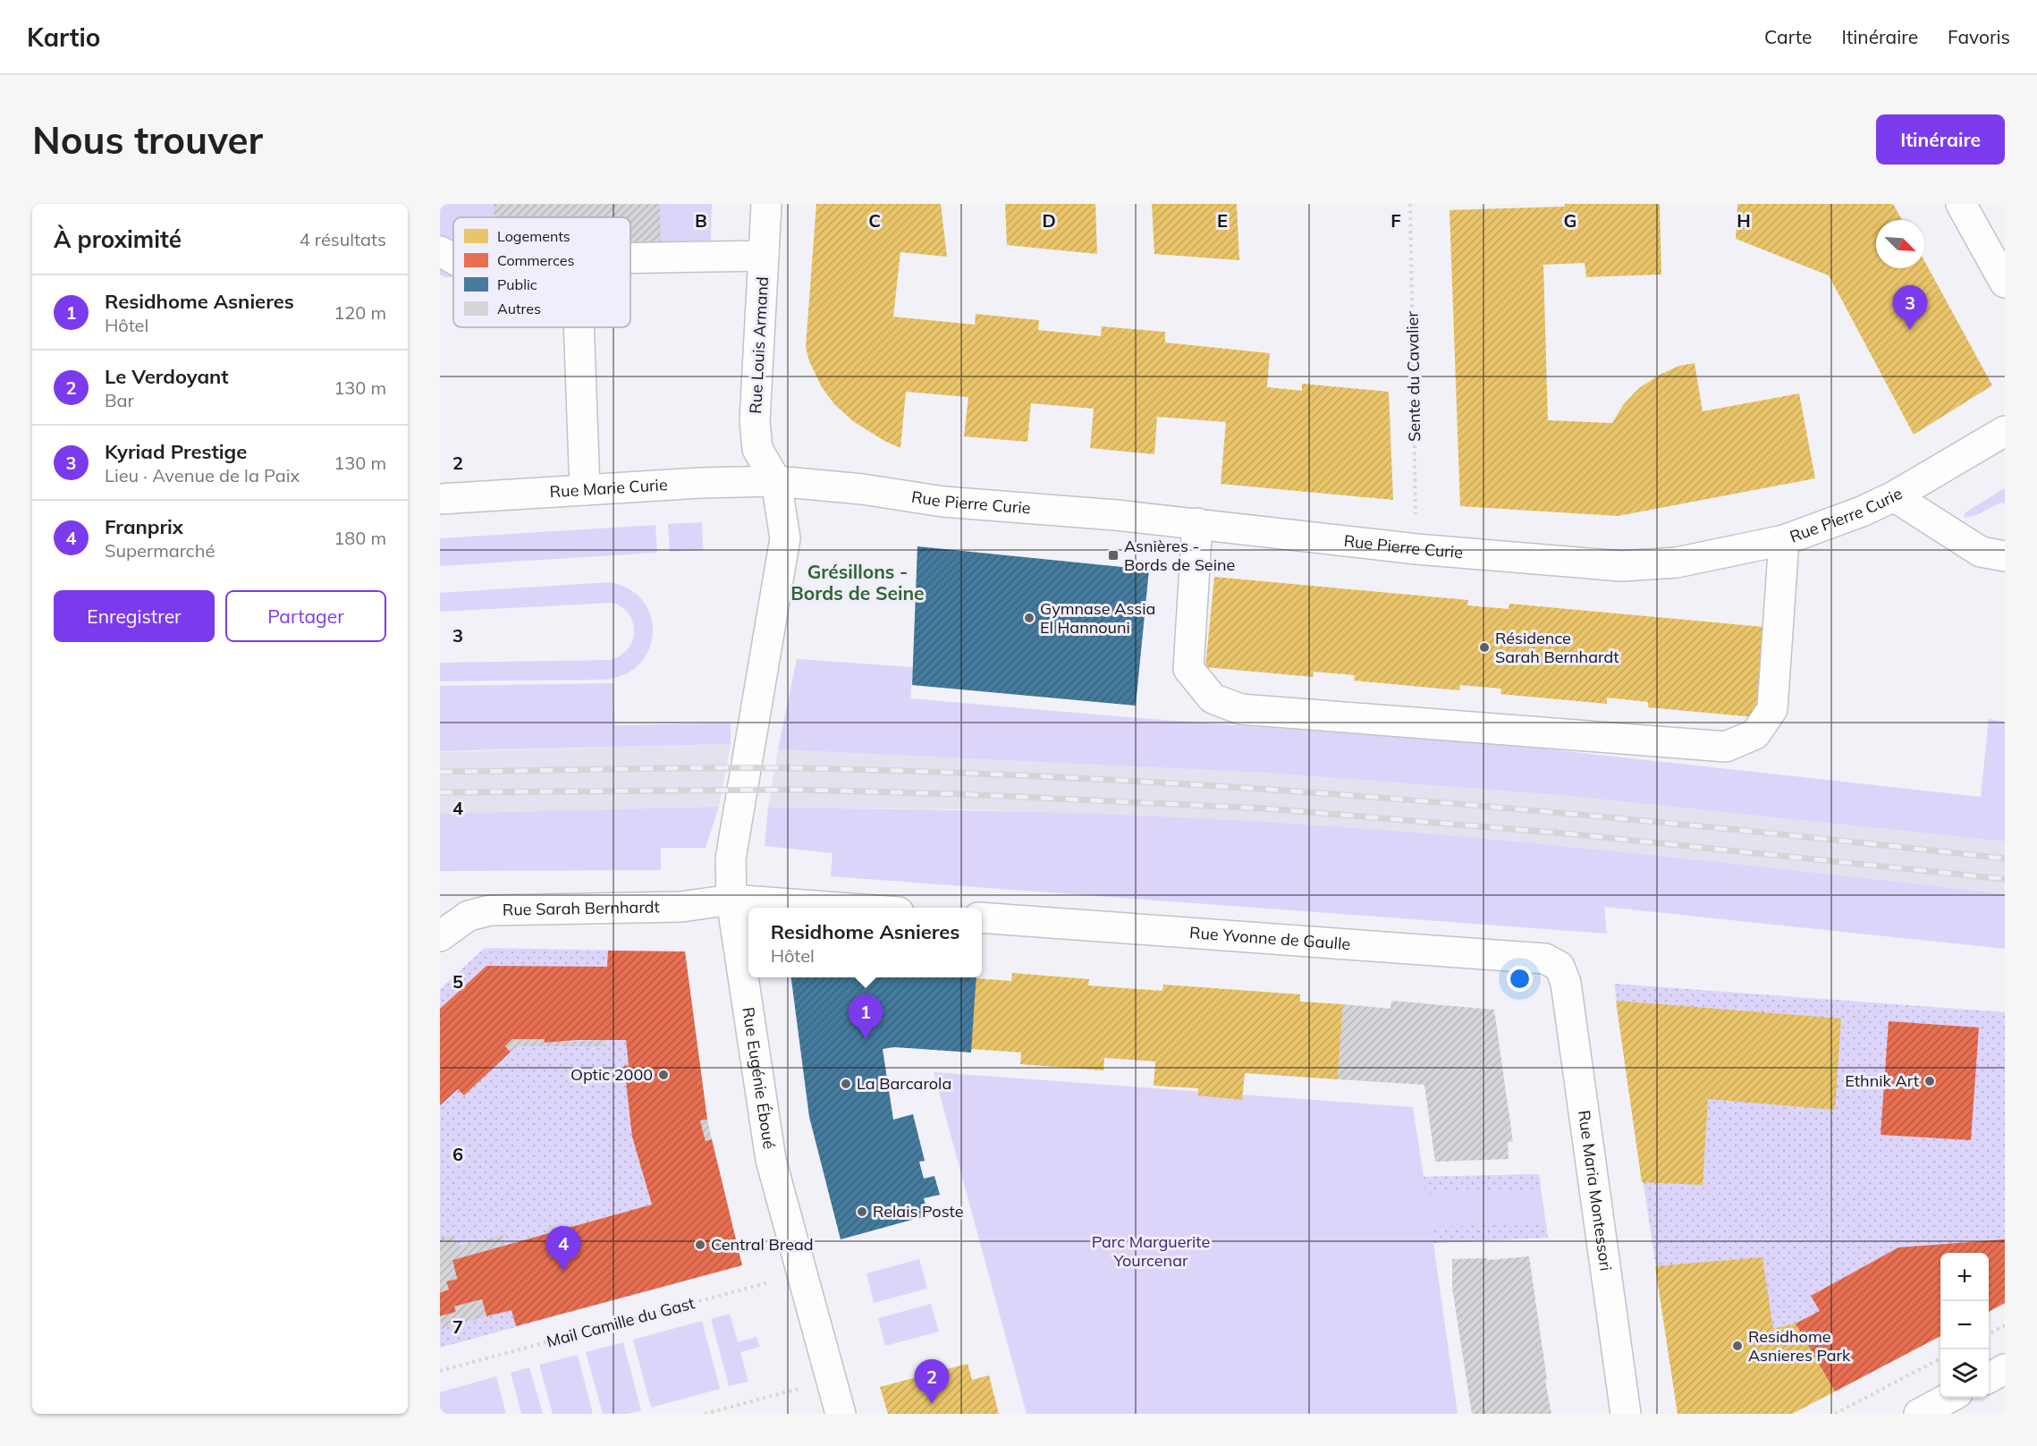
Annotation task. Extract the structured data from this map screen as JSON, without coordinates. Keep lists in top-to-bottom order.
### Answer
{
  "streets": {
    "street": [
      "Rue Louis Armand",
      "Rue Marie Curie",
      "Rue Pierre Curie",
      "Rue Sarah Bernhardt",
      "Rue Yvonne de Gaulle",
      "Rue Eugénie Éboué",
      "Rue Maria Montessori"
    ],
    "path": ["Sente du Cavalier", "Mail Camille du Gast"]
  },
  "crossings": [
    ["Rue Louis Armand", "Rue Marie Curie"],
    ["Rue Louis Armand", "Rue Pierre Curie"],
    ["Rue Louis Armand", "Rue Eugénie Éboué"],
    ["Sente du Cavalier", "Rue Pierre Curie"],
    ["Rue Marie Curie", "Rue Pierre Curie"],
    ["Rue Marie Curie", "Rue Eugénie Éboué"],
    ["Rue Pierre Curie", "Rue Eugénie Éboué"],
    ["Rue Sarah Bernhardt", "Rue Eugénie Éboué"],
    ["Rue Yvonne de Gaulle", "Rue Maria Montessori"],
    ["Rue Eugénie Éboué", "Mail Camille du Gast"]
  ],
  "districts": ["Grésillons - Bords de Seine"],
  "parks": ["Parc Marguerite Yourcenar"],
  "places": {
    "transit": ["Asnières - Bords de Seine"],
    "other": [
      "Gymnase Assia El Hannouni",
      "Résidence Sarah Bernhardt",
      "Optic 2000",
      "Ethnik Art",
      "La Barcarola",
      "Relais Poste",
      "Central Bread",
      "Residhome Asnieres Park"
    ]
  },
  "legend": [
    "Logements",
    "Commerces",
    "Public",
    "Autres"
  ],
  "north": "bottom right",
  "page": {
    "header": "Kartio",
    "nav": ["Carte", "Itinéraire", "Favoris"],
    "buttons": [
      "Itinéraire",
      ["Enregistrer", "Partager"]
    ],
    "title": "Nous trouver",
    "heading": ["À proximité", "4 résultats"],
    "list": [
      {
        "mark": "1",
        "name": "Residhome Asnieres",
        "note": "Hôtel",
        "value": "120 m"
      },
      {
        "mark": "2",
        "name": "Le Verdoyant",
        "note": "Bar",
        "value": "130 m"
      },
      {
        "mark": "3",
        "name": "Kyriad Prestige",
        "note": "Lieu · Avenue de la Paix",
        "value": "130 m"
      },
      {
        "mark": "4",
        "name": "Franprix",
        "note": "Supermarché",
        "value": "180 m"
      }
    ],
    "pins": [
      "3",
      "1",
      "4",
      "2"
    ],
    "popup": ["Residhome Asnieres", "Hôtel"],
    "map_buttons": ["+", "−"]
  },
  "grid": {
    "columns": [
      "B",
      "C",
      "D",
      "E",
      "F",
      "G",
      "H"
    ],
    "rows": [
      "2",
      "3",
      "4",
      "5",
      "6",
      "7"
    ]
  }
}
